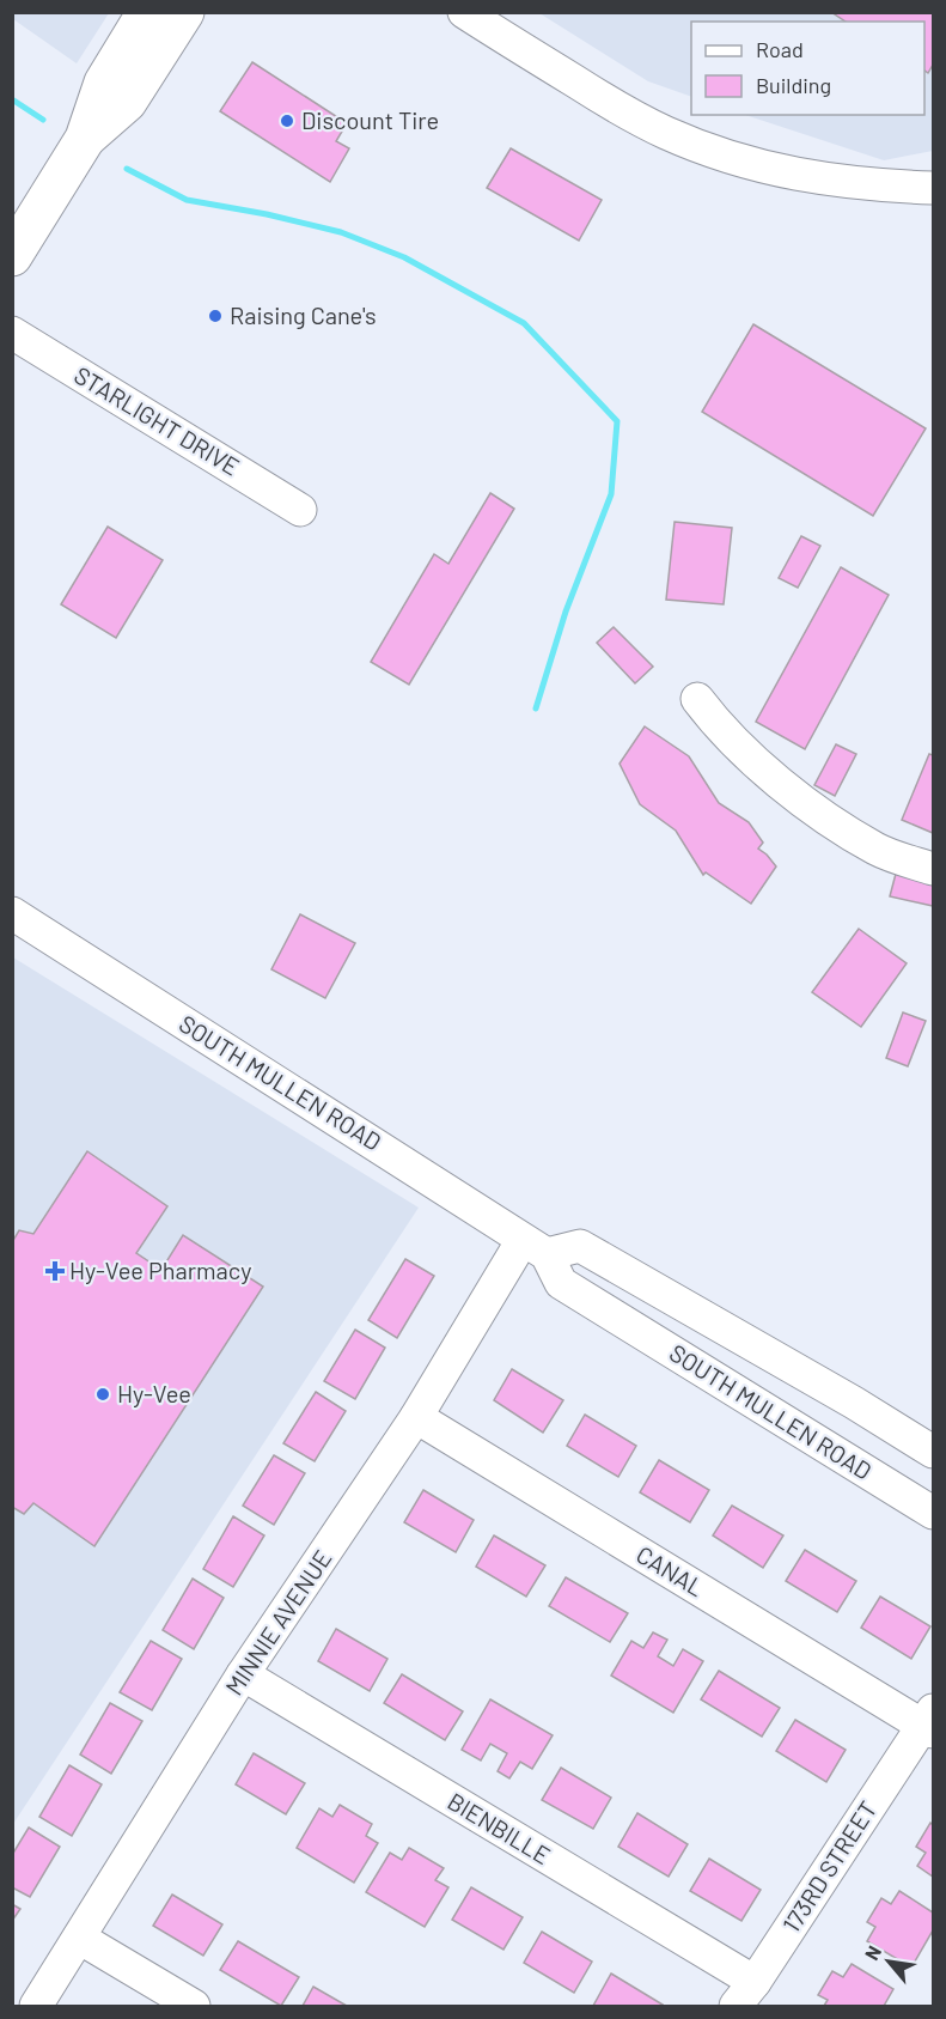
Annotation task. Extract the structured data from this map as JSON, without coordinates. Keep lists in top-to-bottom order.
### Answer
{
  "streets": {
    "street": [
      "STARLIGHT DRIVE",
      "SOUTH MULLEN ROAD",
      "CANAL",
      "MINNIE AVENUE",
      "BIENBILLE",
      "173RD STREET"
    ]
  },
  "crossings": [
    ["SOUTH MULLEN ROAD", "MINNIE AVENUE"],
    ["CANAL", "MINNIE AVENUE"],
    ["CANAL", "173RD STREET"],
    ["MINNIE AVENUE", "BIENBILLE"],
    ["BIENBILLE", "173RD STREET"]
  ],
  "places": {
    "other": ["Discount Tire", "Raising Cane's", "Hy-Vee"],
    "health": ["Hy-Vee Pharmacy"]
  },
  "legend": ["Road", "Building"],
  "north": "top left"
}
